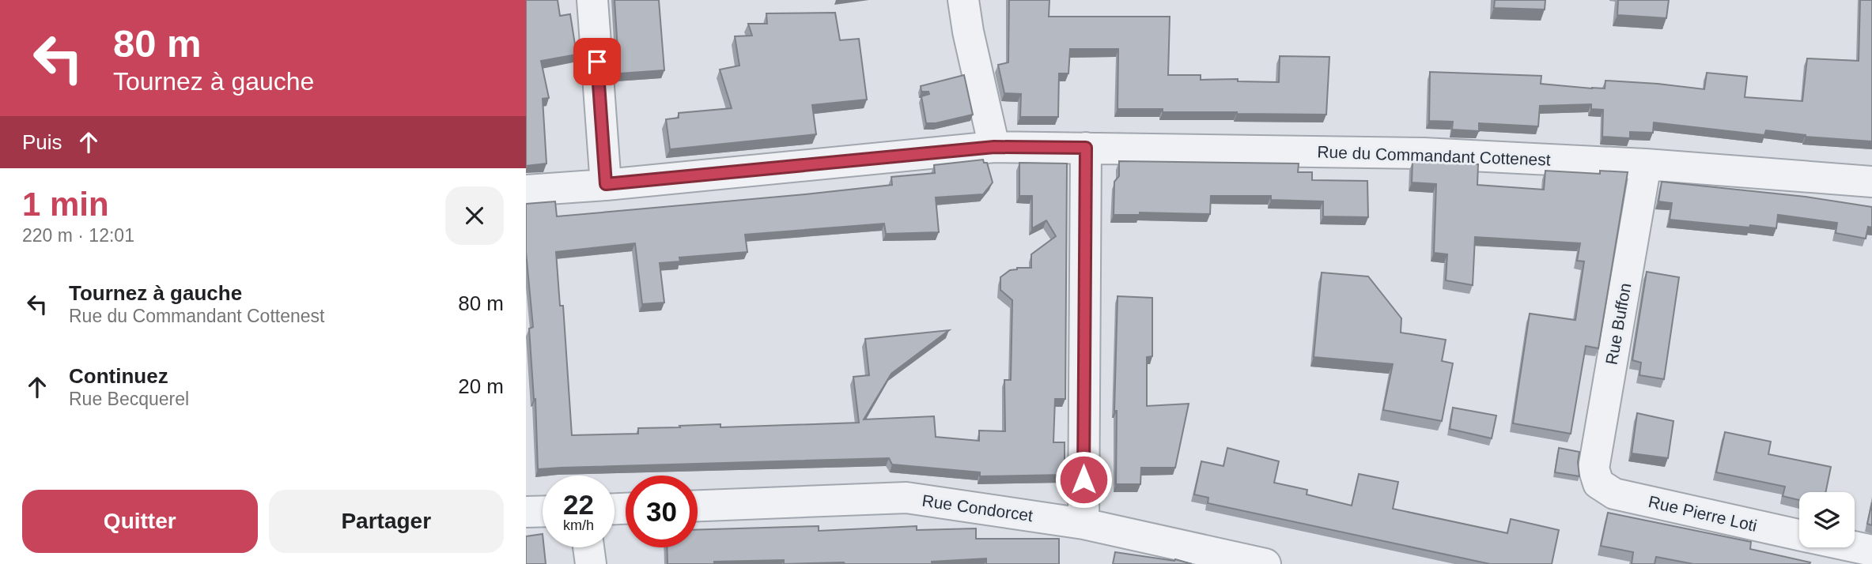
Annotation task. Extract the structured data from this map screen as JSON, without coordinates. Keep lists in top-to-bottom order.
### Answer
{
  "streets": {
    "street": [
      "Rue du Commandant Cottenest",
      "Rue Buffon",
      "Rue Condorcet",
      "Rue Pierre Loti"
    ]
  },
  "crossings": [
    ["Rue du Commandant Cottenest", "Rue Buffon"],
    ["Rue Buffon", "Rue Pierre Loti"]
  ],
  "page": {
    "turn": ["80 m", "Tournez à gauche"],
    "then": "Puis",
    "heading": ["1 min", "220 m · 12:01"],
    "list": [
      {
        "name": "Tournez à gauche",
        "note": "Rue du Commandant Cottenest",
        "value": "80 m"
      },
      {
        "name": "Continuez",
        "note": "Rue Becquerel",
        "value": "20 m"
      }
    ],
    "speed": "22 km/h",
    "limit": "30",
    "buttons": ["Quitter", "Partager"]
  }
}
